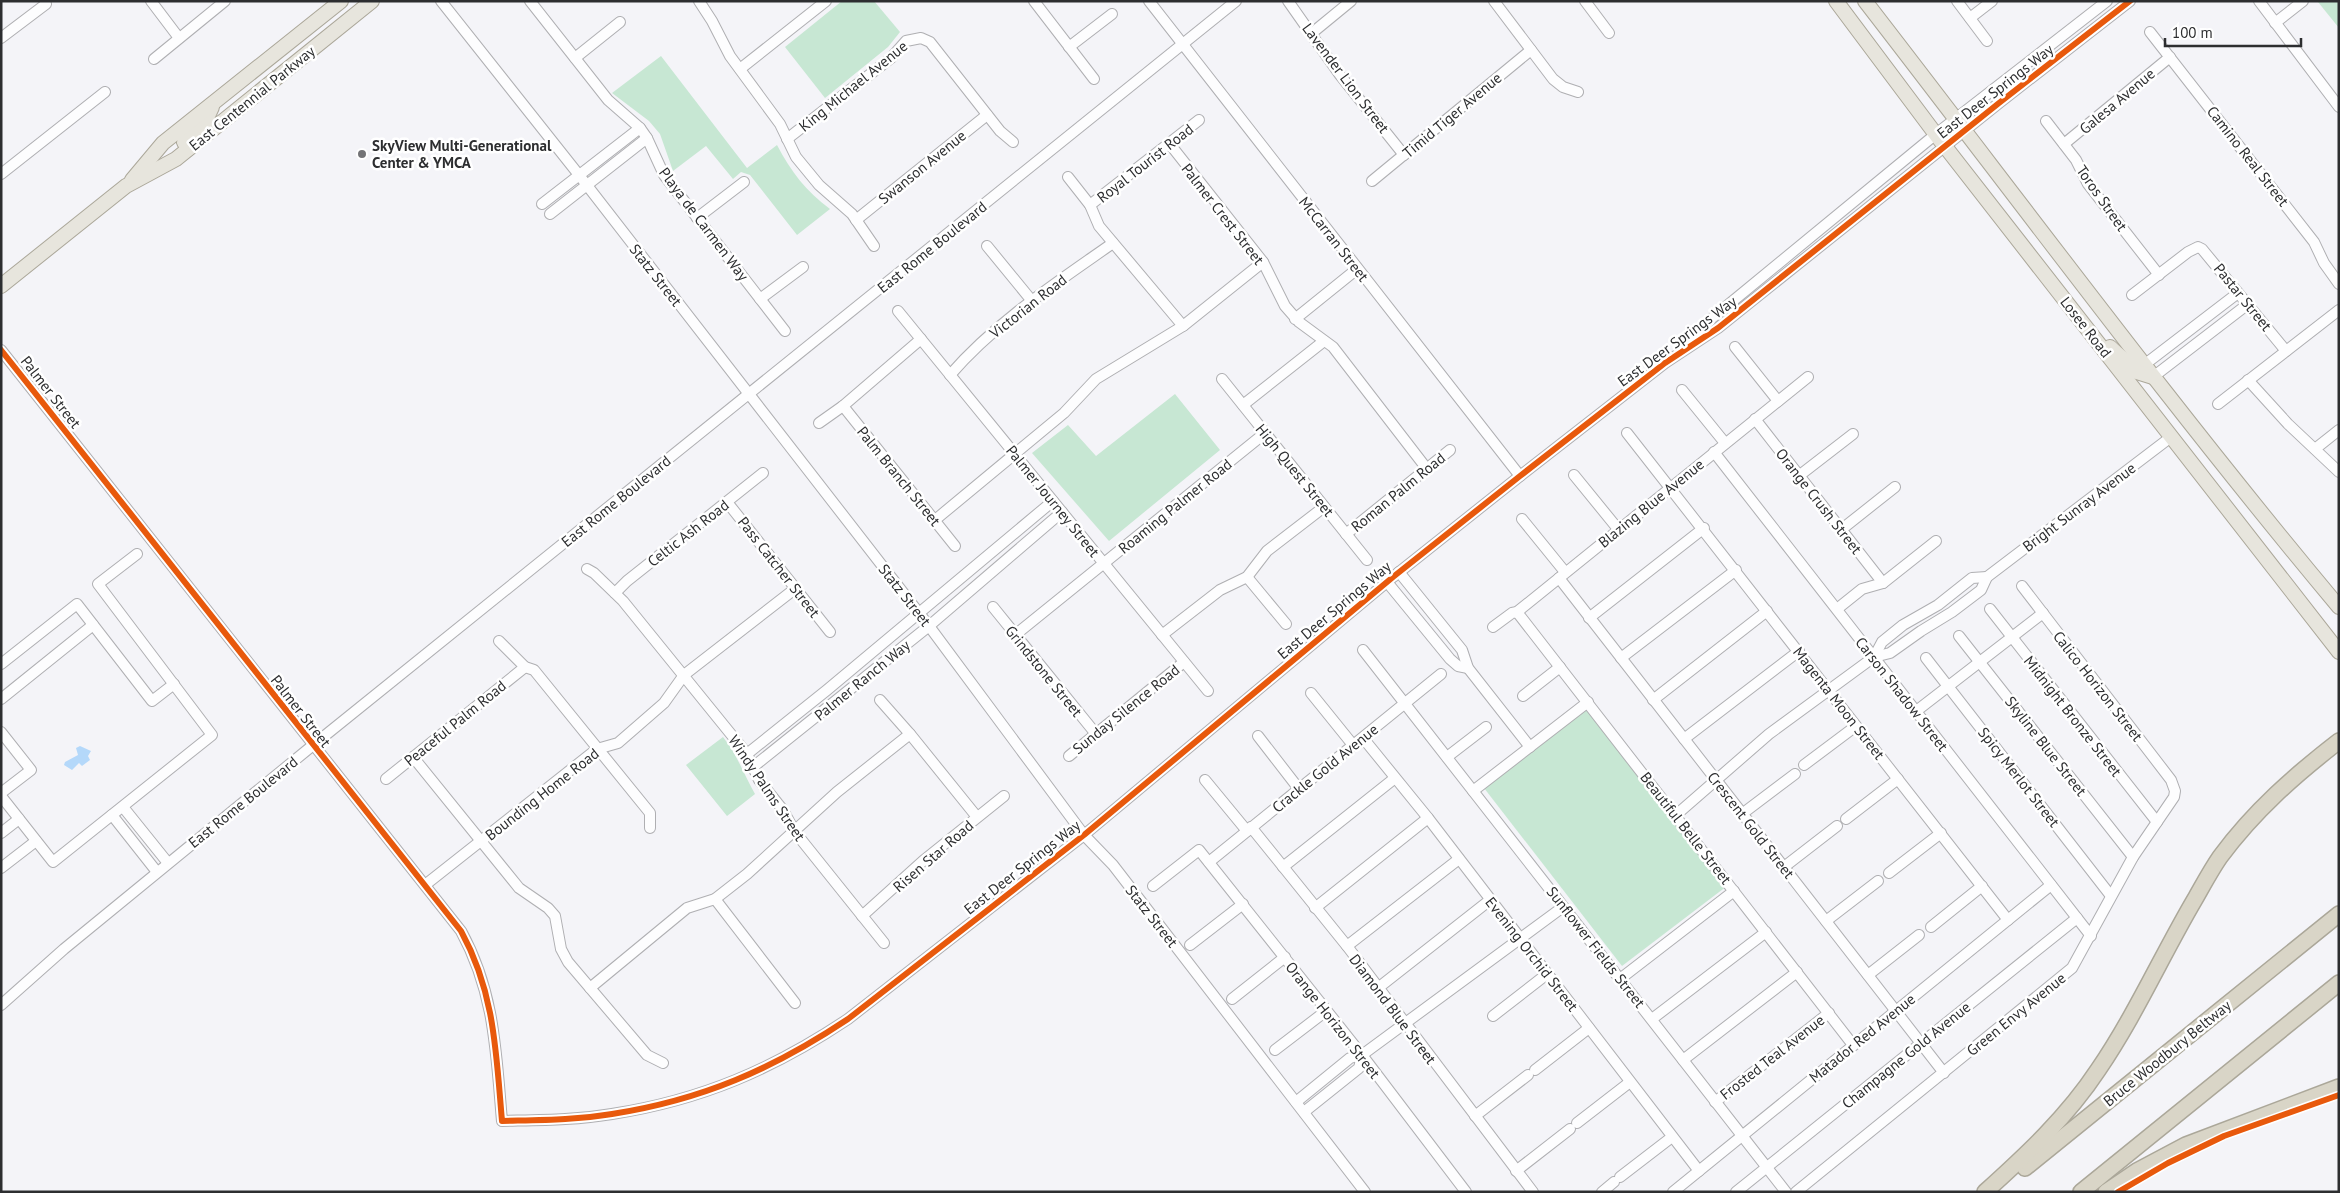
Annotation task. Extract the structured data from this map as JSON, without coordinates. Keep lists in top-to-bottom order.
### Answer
{
  "streets": {
    "highway": ["Bruce Woodbury Beltway"],
    "main road": ["East Centennial Parkway", "Losee Road"],
    "street": [
      "Lavender Lion Street",
      "King Michael Avenue",
      "East Deer Springs Way",
      "Galesa Avenue",
      "Timid Tiger Avenue",
      "Camino Real Street",
      "Royal Tourist Road",
      "Swanson Avenue",
      "Toros Street",
      "Palmer Crest Street",
      "Playa de Carmen Way",
      "McCarran Street",
      "East Rome Boulevard",
      "Statz Street",
      "Pastar Street",
      "Victorian Road",
      "Palmer Street",
      "High Quest Street",
      "Palm Branch Street",
      "Roman Palm Road",
      "Palmer Journey Street",
      "Orange Crush Street",
      "Blazing Blue Avenue",
      "Roaming Palmer Road",
      "Bright Sunray Avenue",
      "Celtic Ash Road",
      "Pass Catcher Street",
      "Grindstone Street",
      "Palmer Ranch Way",
      "Calico Horizon Street",
      "Carson Shadow Street",
      "Magenta Moon Street",
      "Sunday Silence Road",
      "Midnight Bronze Street",
      "Peaceful Palm Road",
      "Skyline Blue Street",
      "Crackle Gold Avenue",
      "Spicy Merlot Street",
      "Windy Palms Street",
      "Bounding Home Road",
      "Crescent Gold Street",
      "Beautiful Belle Street",
      "Risen Star Road",
      "Sunflower Fields Street",
      "Evening Orchid Street",
      "Diamond Blue Street",
      "Green Envy Avenue",
      "Orange Horizon Street",
      "Matador Red Avenue",
      "Champagne Gold Avenue",
      "Frosted Teal Avenue"
    ]
  },
  "crossings": [
    ["Lavender Lion Street", "Timid Tiger Avenue"],
    ["King Michael Avenue", "Swanson Avenue"],
    ["East Deer Springs Way", "McCarran Street"],
    ["East Deer Springs Way", "Statz Street"],
    ["East Deer Springs Way", "Losee Road"],
    ["East Deer Springs Way", "Palmer Street"],
    ["Galesa Avenue", "Camino Real Street"],
    ["Galesa Avenue", "Toros Street"],
    ["Royal Tourist Road", "Palmer Crest Street"],
    ["Toros Street", "Pastar Street"],
    ["Palmer Crest Street", "Roman Palm Road"],
    ["McCarran Street", "East Rome Boulevard"],
    ["East Rome Boulevard", "Statz Street"],
    ["East Rome Boulevard", "Palmer Street"],
    ["Statz Street", "Palmer Ranch Way"],
    ["Victorian Road", "Palmer Journey Street"],
    ["Losee Road", "Bright Sunray Avenue"],
    ["Palmer Street", "Bounding Home Road"],
    ["High Quest Street", "Roman Palm Road"],
    ["High Quest Street", "Roaming Palmer Road"],
    ["Palmer Journey Street", "Roaming Palmer Road"],
    ["Palmer Journey Street", "Palmer Ranch Way"],
    ["Palmer Journey Street", "Sunday Silence Road"],
    ["Orange Crush Street", "Blazing Blue Avenue"],
    ["Blazing Blue Avenue", "Carson Shadow Street"],
    ["Blazing Blue Avenue", "Magenta Moon Street"],
    ["Blazing Blue Avenue", "Crescent Gold Street"],
    ["Blazing Blue Avenue", "Beautiful Belle Street"],
    ["Roaming Palmer Road", "Grindstone Street"],
    ["Bright Sunray Avenue", "Carson Shadow Street"],
    ["Celtic Ash Road", "Pass Catcher Street"],
    ["Celtic Ash Road", "Windy Palms Street"],
    ["Pass Catcher Street", "Bounding Home Road"],
    ["Grindstone Street", "Sunday Silence Road"],
    ["Palmer Ranch Way", "Windy Palms Street"],
    ["Calico Horizon Street", "Green Envy Avenue"],
    ["Carson Shadow Street", "Green Envy Avenue"],
    ["Carson Shadow Street", "Matador Red Avenue"],
    ["Carson Shadow Street", "Champagne Gold Avenue"],
    ["Magenta Moon Street", "Matador Red Avenue"],
    ["Midnight Bronze Street", "Green Envy Avenue"],
    ["Skyline Blue Street", "Green Envy Avenue"],
    ["Crackle Gold Avenue", "Sunflower Fields Street"],
    ["Crackle Gold Avenue", "Evening Orchid Street"],
    ["Crackle Gold Avenue", "Diamond Blue Street"],
    ["Crackle Gold Avenue", "Orange Horizon Street"],
    ["Spicy Merlot Street", "Green Envy Avenue"],
    ["Windy Palms Street", "Bounding Home Road"],
    ["Windy Palms Street", "Risen Star Road"],
    ["Crescent Gold Street", "Green Envy Avenue"],
    ["Crescent Gold Street", "Matador Red Avenue"],
    ["Crescent Gold Street", "Champagne Gold Avenue"],
    ["Beautiful Belle Street", "Matador Red Avenue"],
    ["Beautiful Belle Street", "Frosted Teal Avenue"],
    ["Sunflower Fields Street", "Matador Red Avenue"],
    ["Sunflower Fields Street", "Champagne Gold Avenue"],
    ["Sunflower Fields Street", "Frosted Teal Avenue"],
    ["Evening Orchid Street", "Matador Red Avenue"]
  ],
  "places": ["SkyView Multi-Generational Center & YMCA"],
  "scale_bar": "100 m"
}
